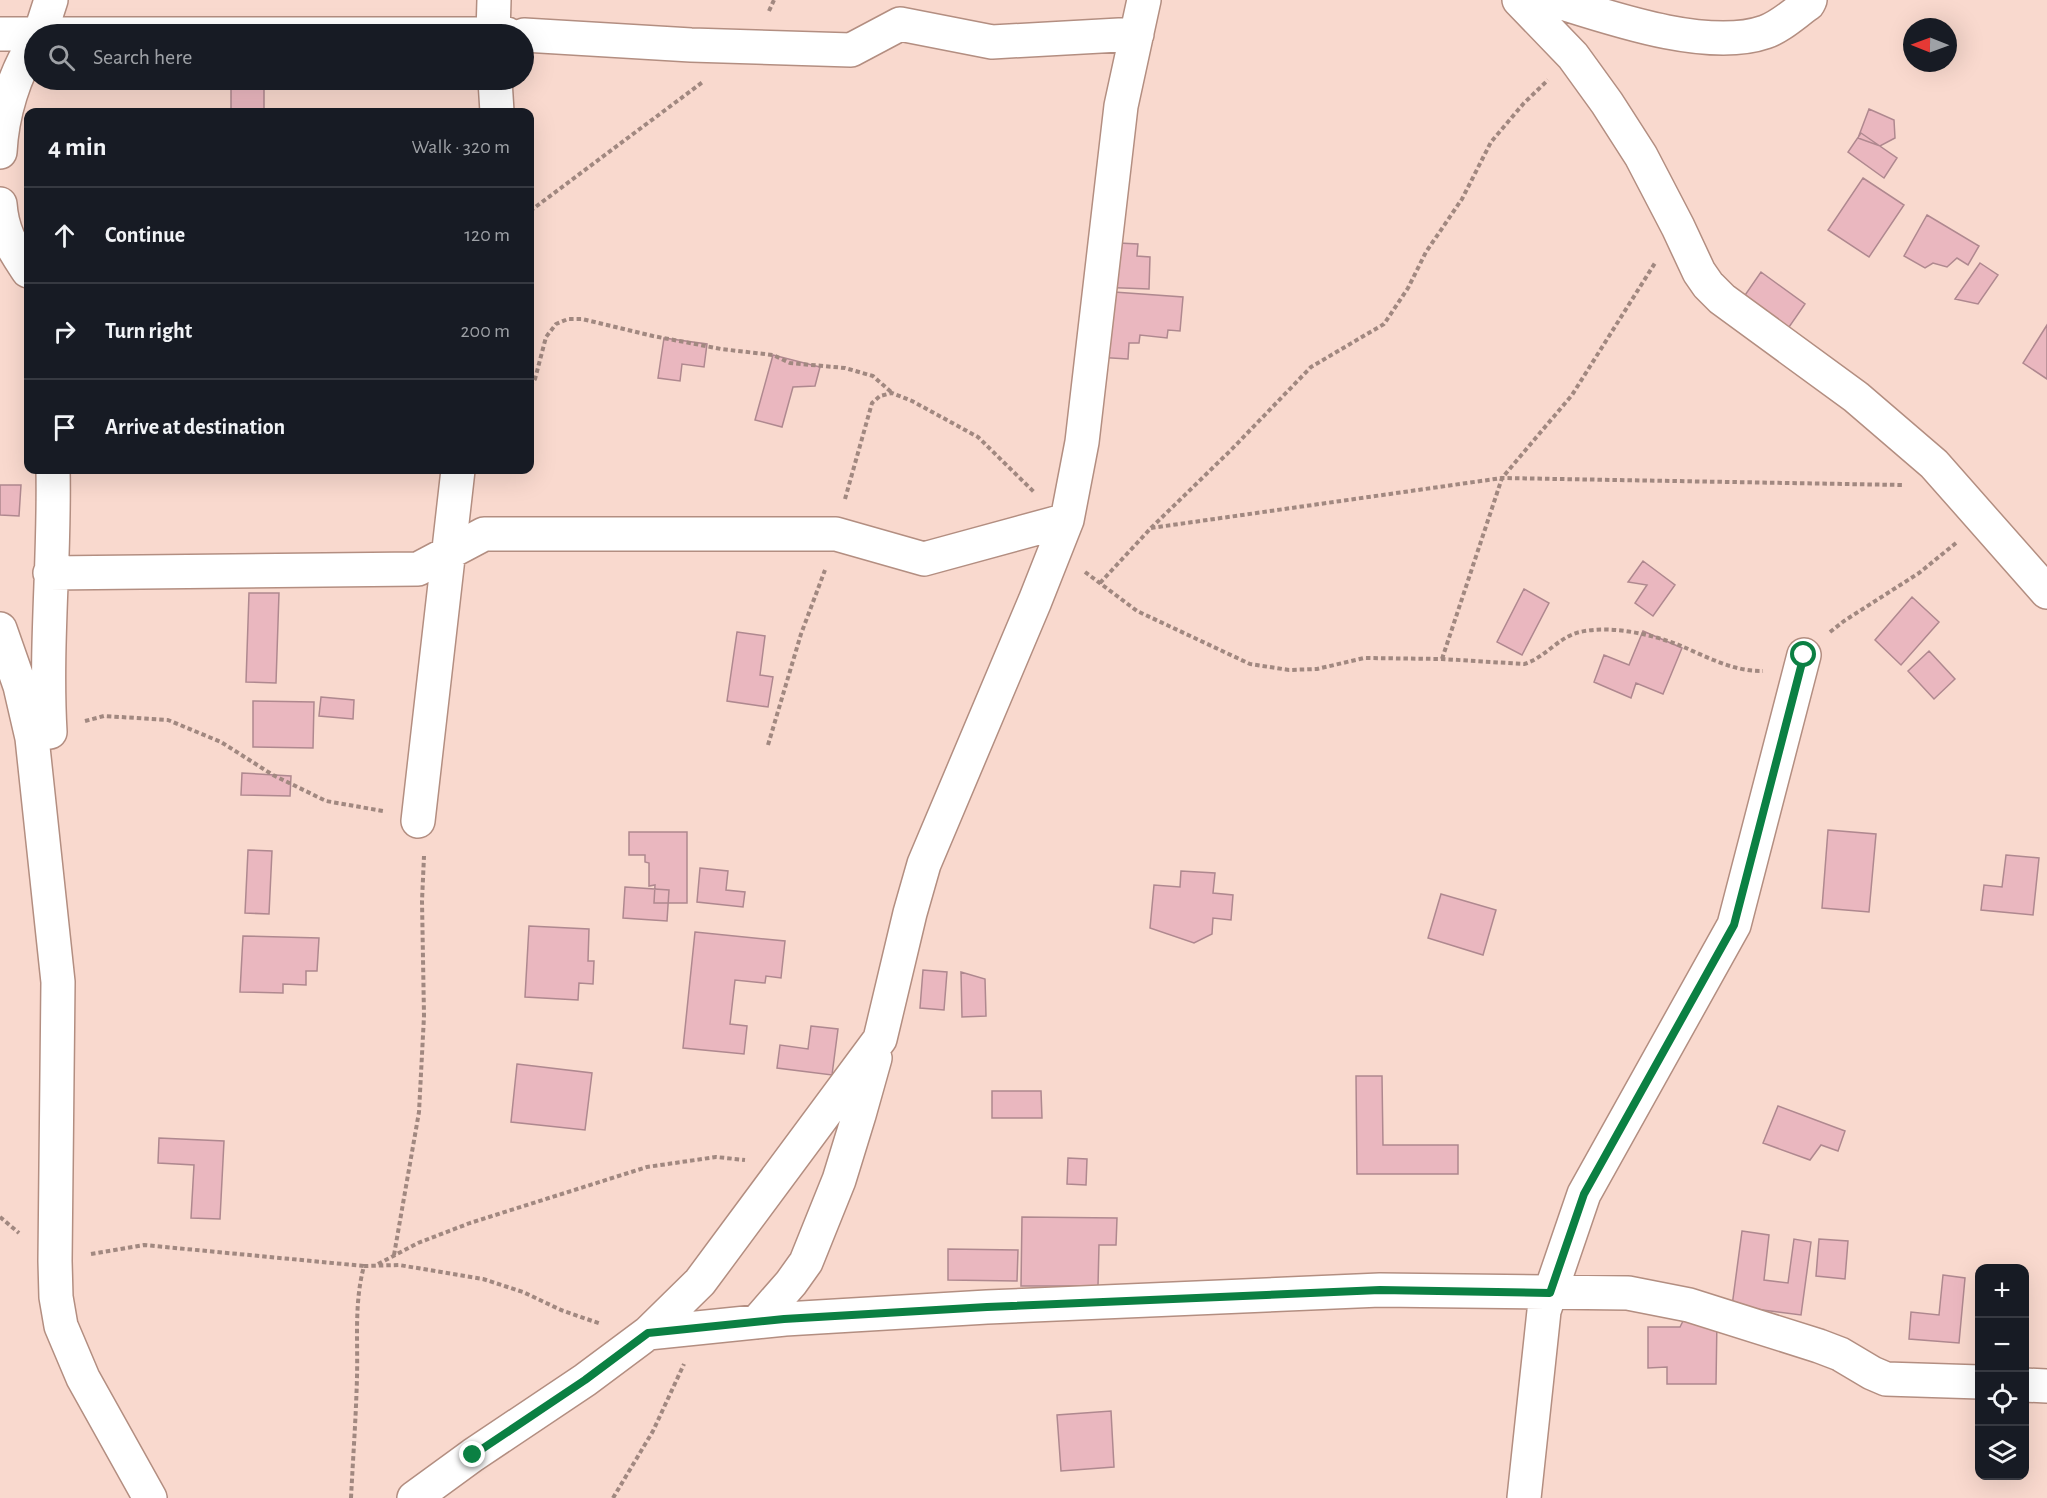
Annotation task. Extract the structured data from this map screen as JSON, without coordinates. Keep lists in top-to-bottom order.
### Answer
{
  "north": "left",
  "page": {
    "search": "Search here",
    "heading": ["4 min", "Walk · 320 m"],
    "list": [
      ["Continue", "120 m"],
      ["Turn right", "200 m"],
      "Arrive at destination"
    ],
    "map_buttons": ["+", "−"]
  }
}
